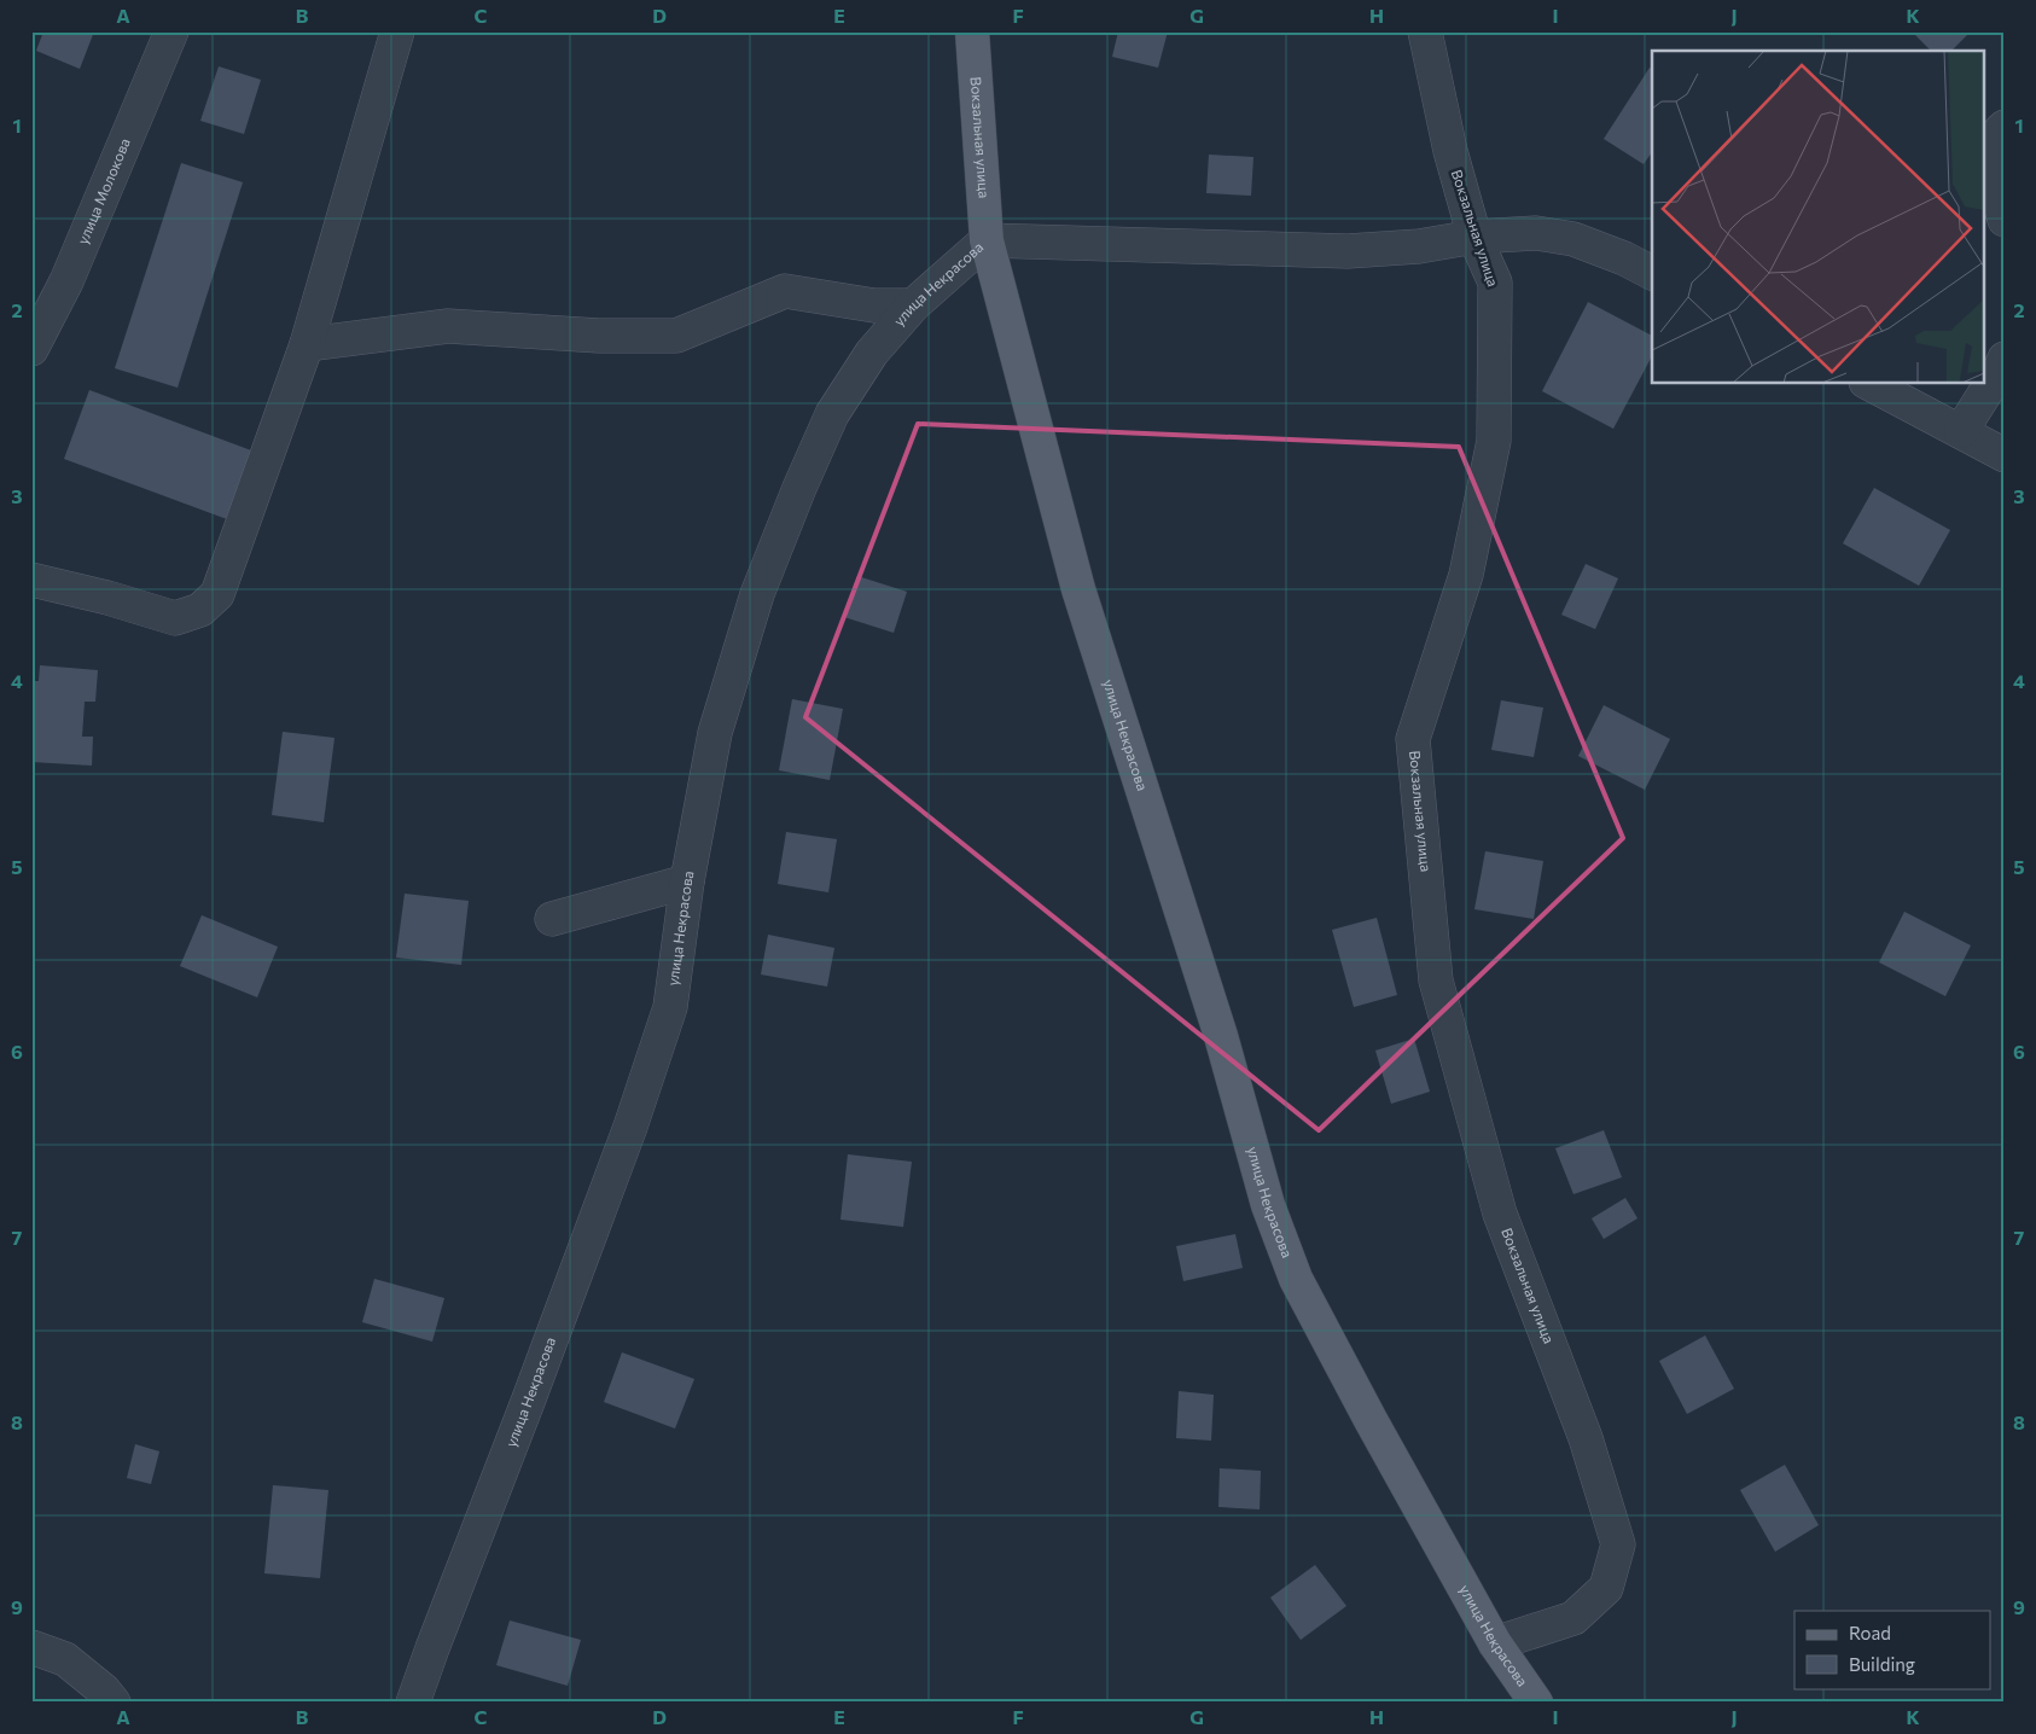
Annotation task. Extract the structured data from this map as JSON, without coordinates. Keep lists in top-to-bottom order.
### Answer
{
  "streets": {
    "main road": ["Вокзальная улица", "улица Некрасова"],
    "street": ["улица Молокова"]
  },
  "crossings": [
    ["Вокзальная улица", "улица Некрасова"]
  ],
  "legend": ["Road", "Building"],
  "grid": {
    "columns": [
      "A",
      "B",
      "C",
      "D",
      "E",
      "F",
      "G",
      "H",
      "I",
      "J",
      "K"
    ],
    "rows": [
      "1",
      "2",
      "3",
      "4",
      "5",
      "6",
      "7",
      "8",
      "9"
    ]
  }
}
